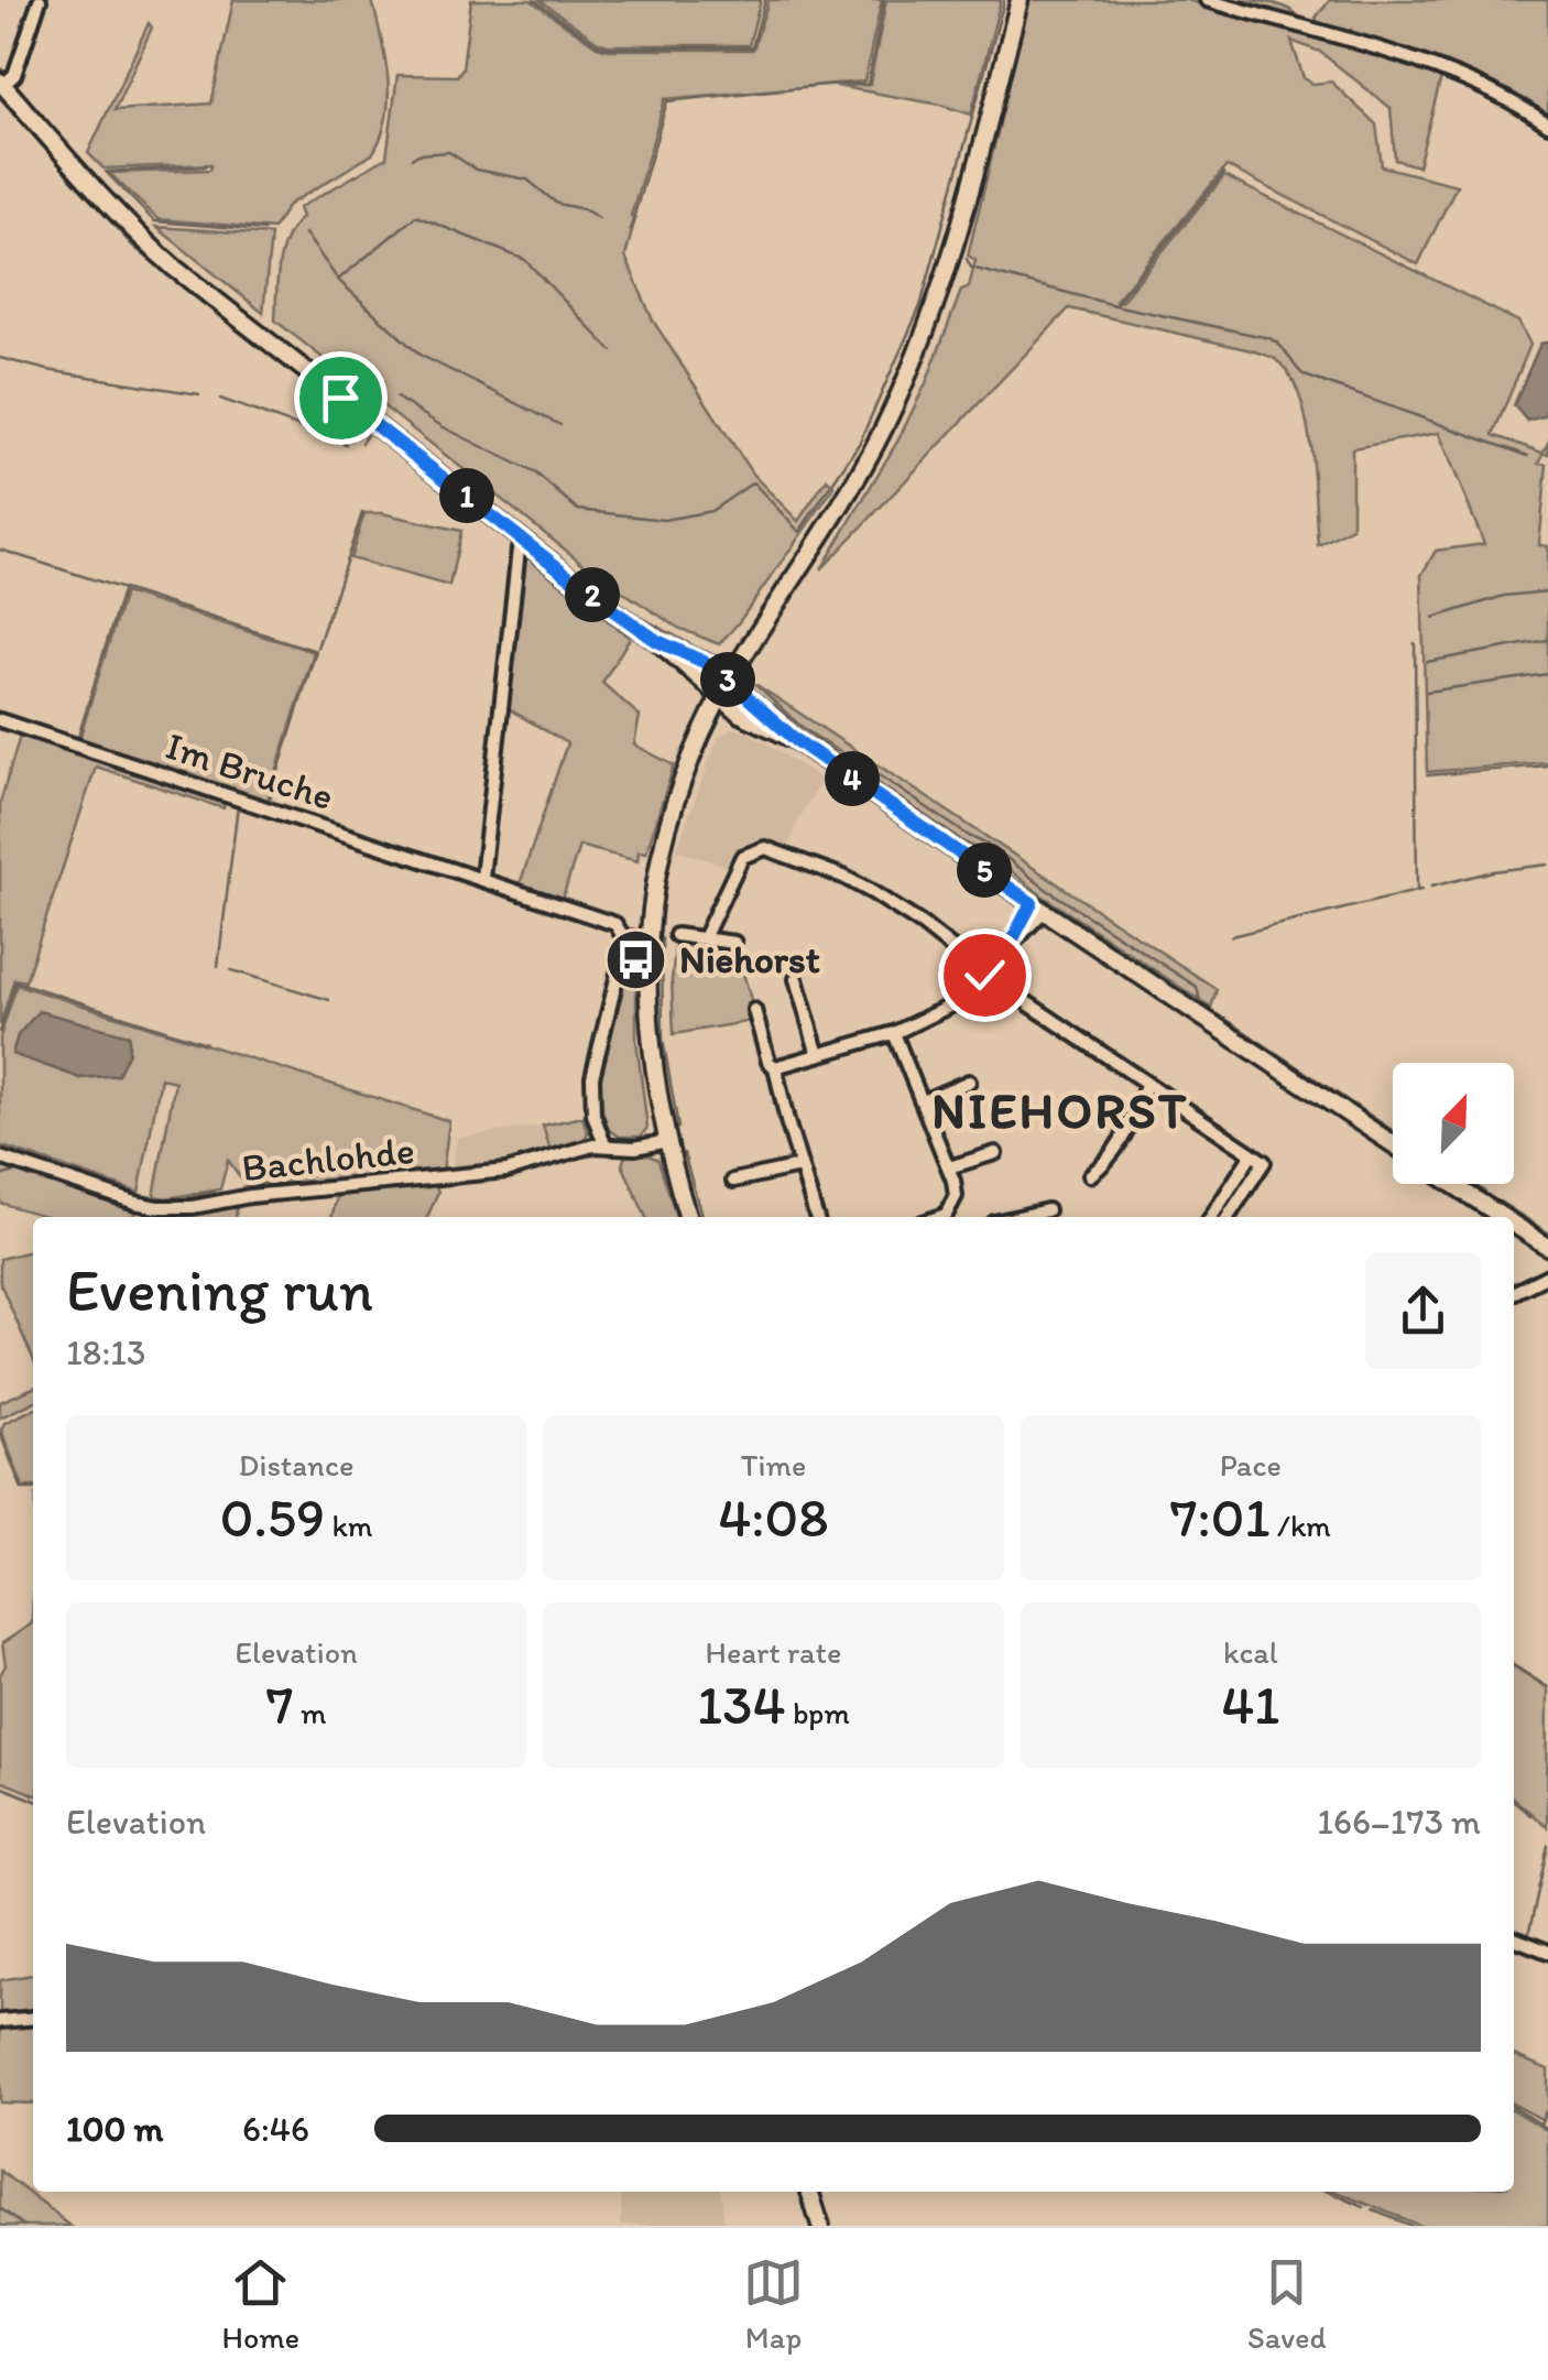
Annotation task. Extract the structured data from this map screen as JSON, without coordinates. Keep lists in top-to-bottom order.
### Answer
{
  "streets": {
    "street": ["Im Bruche", "Bachlohde"]
  },
  "crossings": [
    ["Im Bruche", "Bachlohde"]
  ],
  "districts": ["NIEHORST"],
  "places": {
    "bus stop": ["Niehorst"]
  },
  "north": "top right",
  "page": {
    "pins": [
      "1",
      "2",
      "3",
      "4",
      "5"
    ],
    "heading": ["Evening run", "18:13"],
    "stats": [
      ["Distance", "0.59 km"],
      ["Time", "4:08"],
      ["Pace", "7:01 /km"],
      ["Elevation", "7 m"],
      ["Heart rate", "134 bpm"],
      ["kcal", "41"]
    ],
    "chart": ["Elevation", "166–173 m"],
    "list": [
      {
        "name": "100 m",
        "note": "6:46"
      }
    ],
    "tabs": ["Home", "Map", "Saved"]
  }
}
